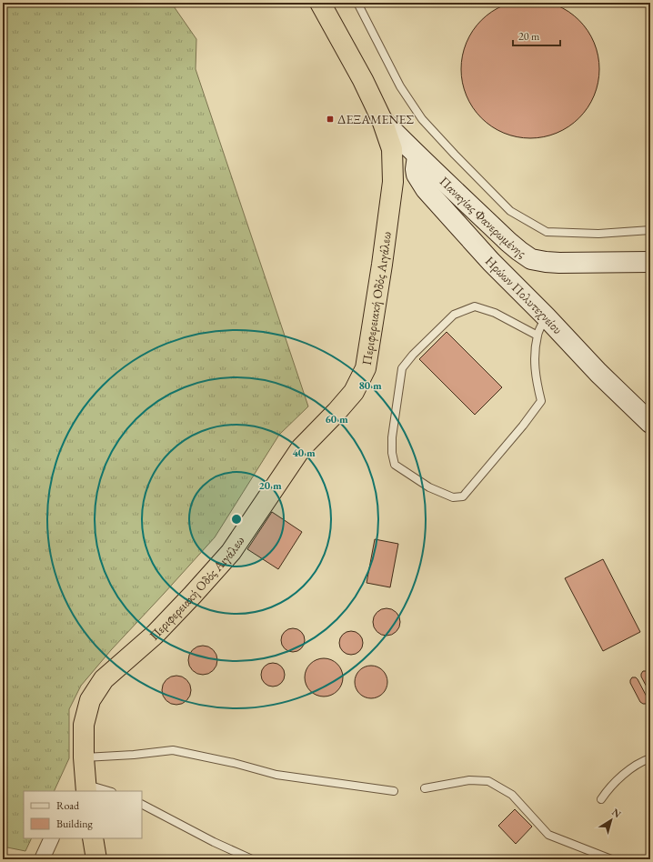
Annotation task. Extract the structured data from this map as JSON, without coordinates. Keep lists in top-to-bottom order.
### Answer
{
  "streets": {
    "highway": ["Περιφερειακή Οδός Αιγάλεω"],
    "street": ["Παναγίας Φανερωμένης", "Ηρώων Πολυτεχνείου"]
  },
  "crossings": [
    ["Παναγίας Φανερωμένης", "Ηρώων Πολυτεχνείου"],
    ["Παναγίας Φανερωμένης", "Περιφερειακή Οδός Αιγάλεω"]
  ],
  "places": {
    "transit": ["ΔΕΞΑΜΕΝΕΣ"]
  },
  "legend": ["Road", "Building"],
  "scale_bar": "20 m",
  "north": "top right",
  "rings": [
    "80 m",
    "60 m",
    "40 m",
    "20 m"
  ]
}
